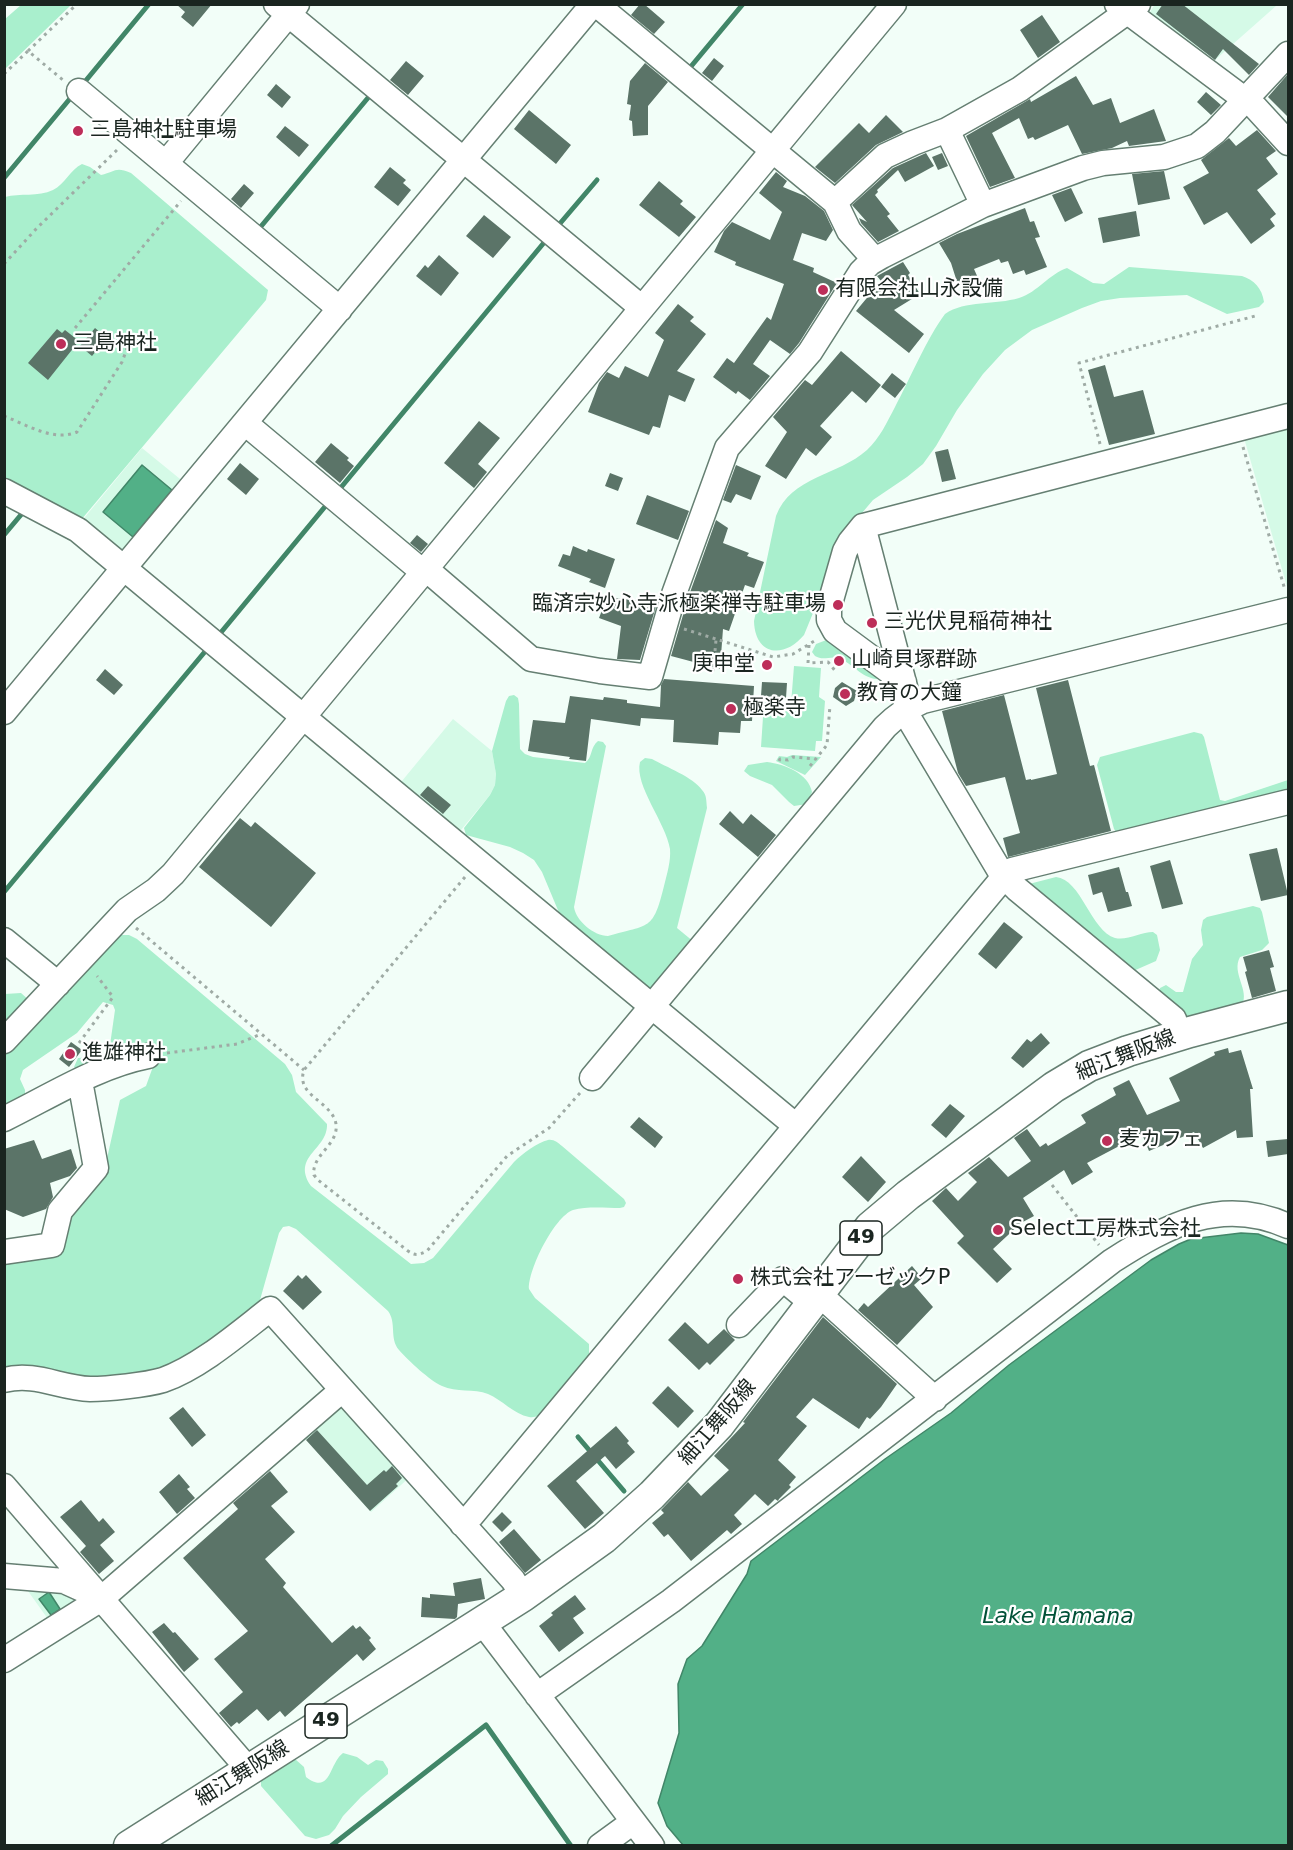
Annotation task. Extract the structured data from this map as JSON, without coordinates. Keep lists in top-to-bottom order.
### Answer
{
  "streets": {
    "main road": ["細江舞阪線", "49"]
  },
  "water": ["Lake Hamana"],
  "places": [
    "三島神社駐車場",
    "有限会社山永設備",
    "三島神社",
    "臨済宗妙心寺派極楽禅寺駐車場",
    "三光伏見稲荷神社",
    "山崎貝塚群跡",
    "庚申堂",
    "教育の大鐘",
    "極楽寺",
    "進雄神社",
    "麦カフェ",
    "Select工房株式会社",
    "株式会社アーゼックP"
  ]
}
